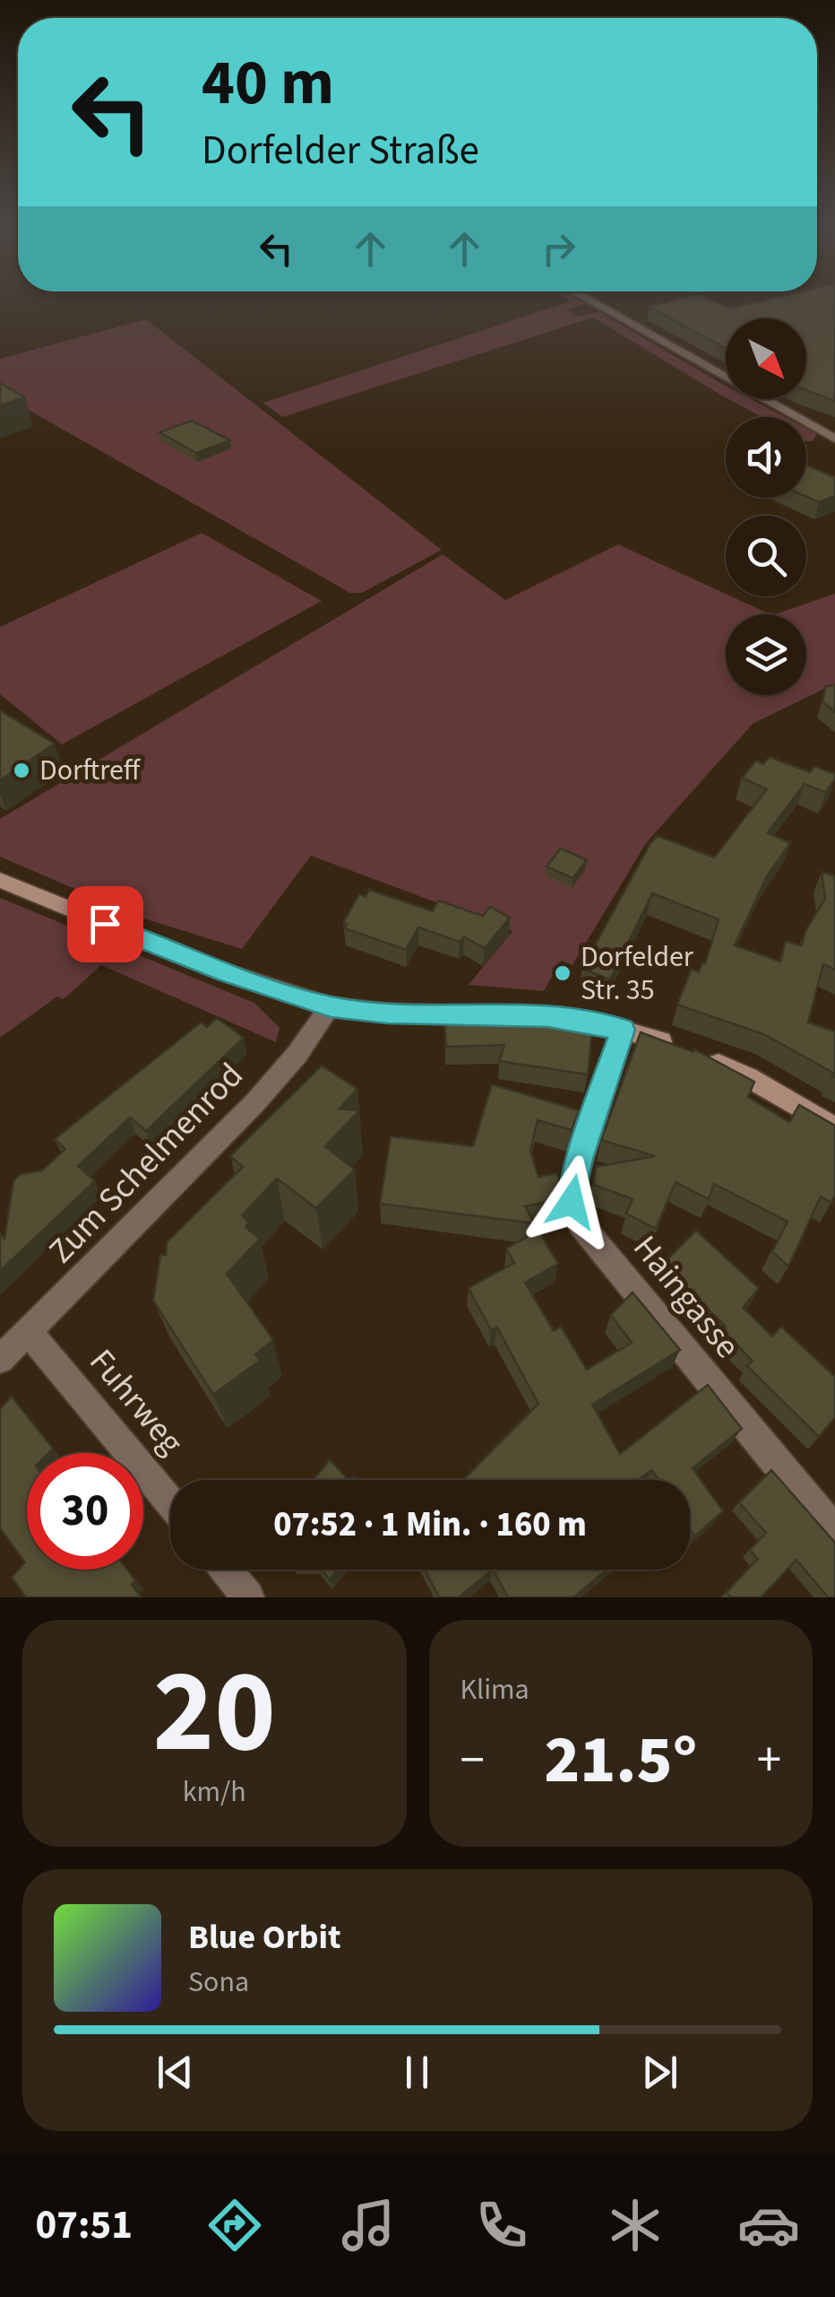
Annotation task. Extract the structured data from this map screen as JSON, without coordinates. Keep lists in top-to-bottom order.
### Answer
{
  "streets": {
    "street": ["Zum Schelmenrod", "Haingasse", "Fuhrweg"]
  },
  "crossings": [
    ["Zum Schelmenrod", "Fuhrweg"]
  ],
  "places": ["Dorftreff", "Dorfelder Str. 35"],
  "north": "bottom right",
  "page": {
    "turn": ["40 m", "Dorfelder Straße"],
    "limit": "30",
    "trip": "07:52 · 1 Min. · 160 m",
    "tile": [
      ["20", "km/h"],
      "Klima"
    ],
    "heat": ["−", "21.5°", "+"],
    "song": ["Blue Orbit", "Sona"],
    "tabs": "07:51"
  }
}
